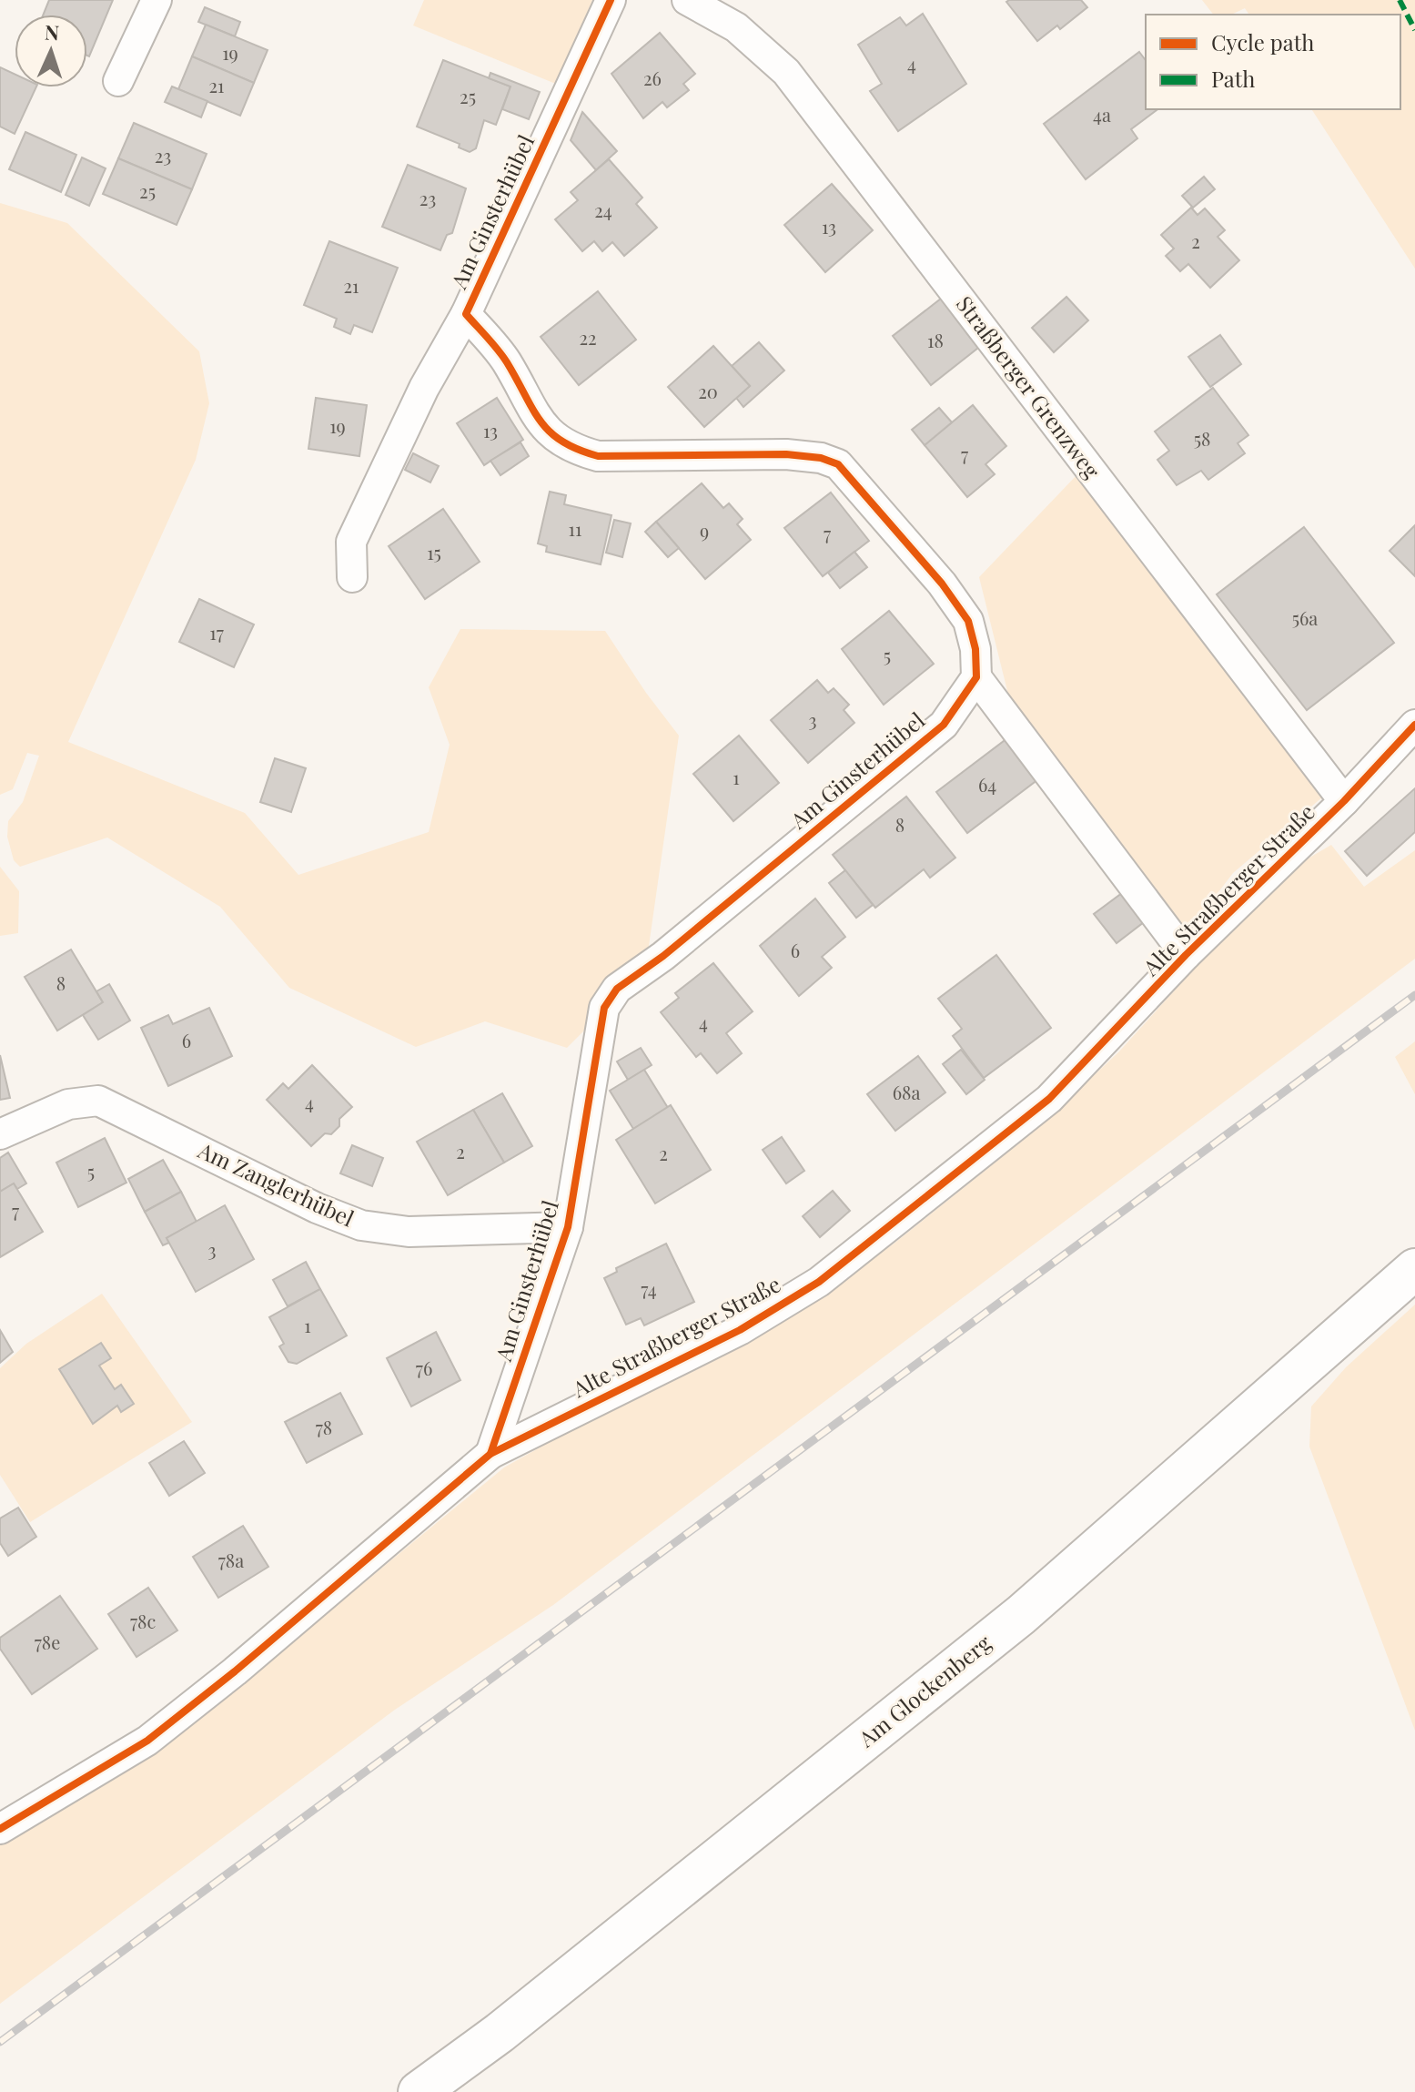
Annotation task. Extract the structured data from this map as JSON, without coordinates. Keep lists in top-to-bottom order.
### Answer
{
  "streets": {
    "main road": ["Am Glockenberg"],
    "street": [
      "Am Ginsterhübel",
      "Straßberger Grenzweg",
      "Alte Straßberger Straße",
      "Am Zanglerhübel"
    ]
  },
  "crossings": [
    ["Am Ginsterhübel", "Alte Straßberger Straße"],
    ["Am Ginsterhübel", "Am Zanglerhübel"],
    ["Straßberger Grenzweg", "Alte Straßberger Straße"]
  ],
  "house_numbers": [
    "19",
    "4",
    "26",
    "21",
    "25",
    "4a",
    "23",
    "25",
    "23",
    "24",
    "13",
    "2",
    "21",
    "22",
    "18",
    "20",
    "19",
    "13",
    "58",
    "7",
    "11",
    "9",
    "7",
    "15",
    "56a",
    "17",
    "5",
    "3",
    "1",
    "64",
    "8",
    "6",
    "8",
    "4",
    "6",
    "68a",
    "4",
    "2",
    "2",
    "5",
    "7",
    "3",
    "74",
    "1",
    "76",
    "78",
    "78a",
    "78c",
    "78e"
  ],
  "legend": ["Cycle path", "Path"],
  "north": "top"
}
